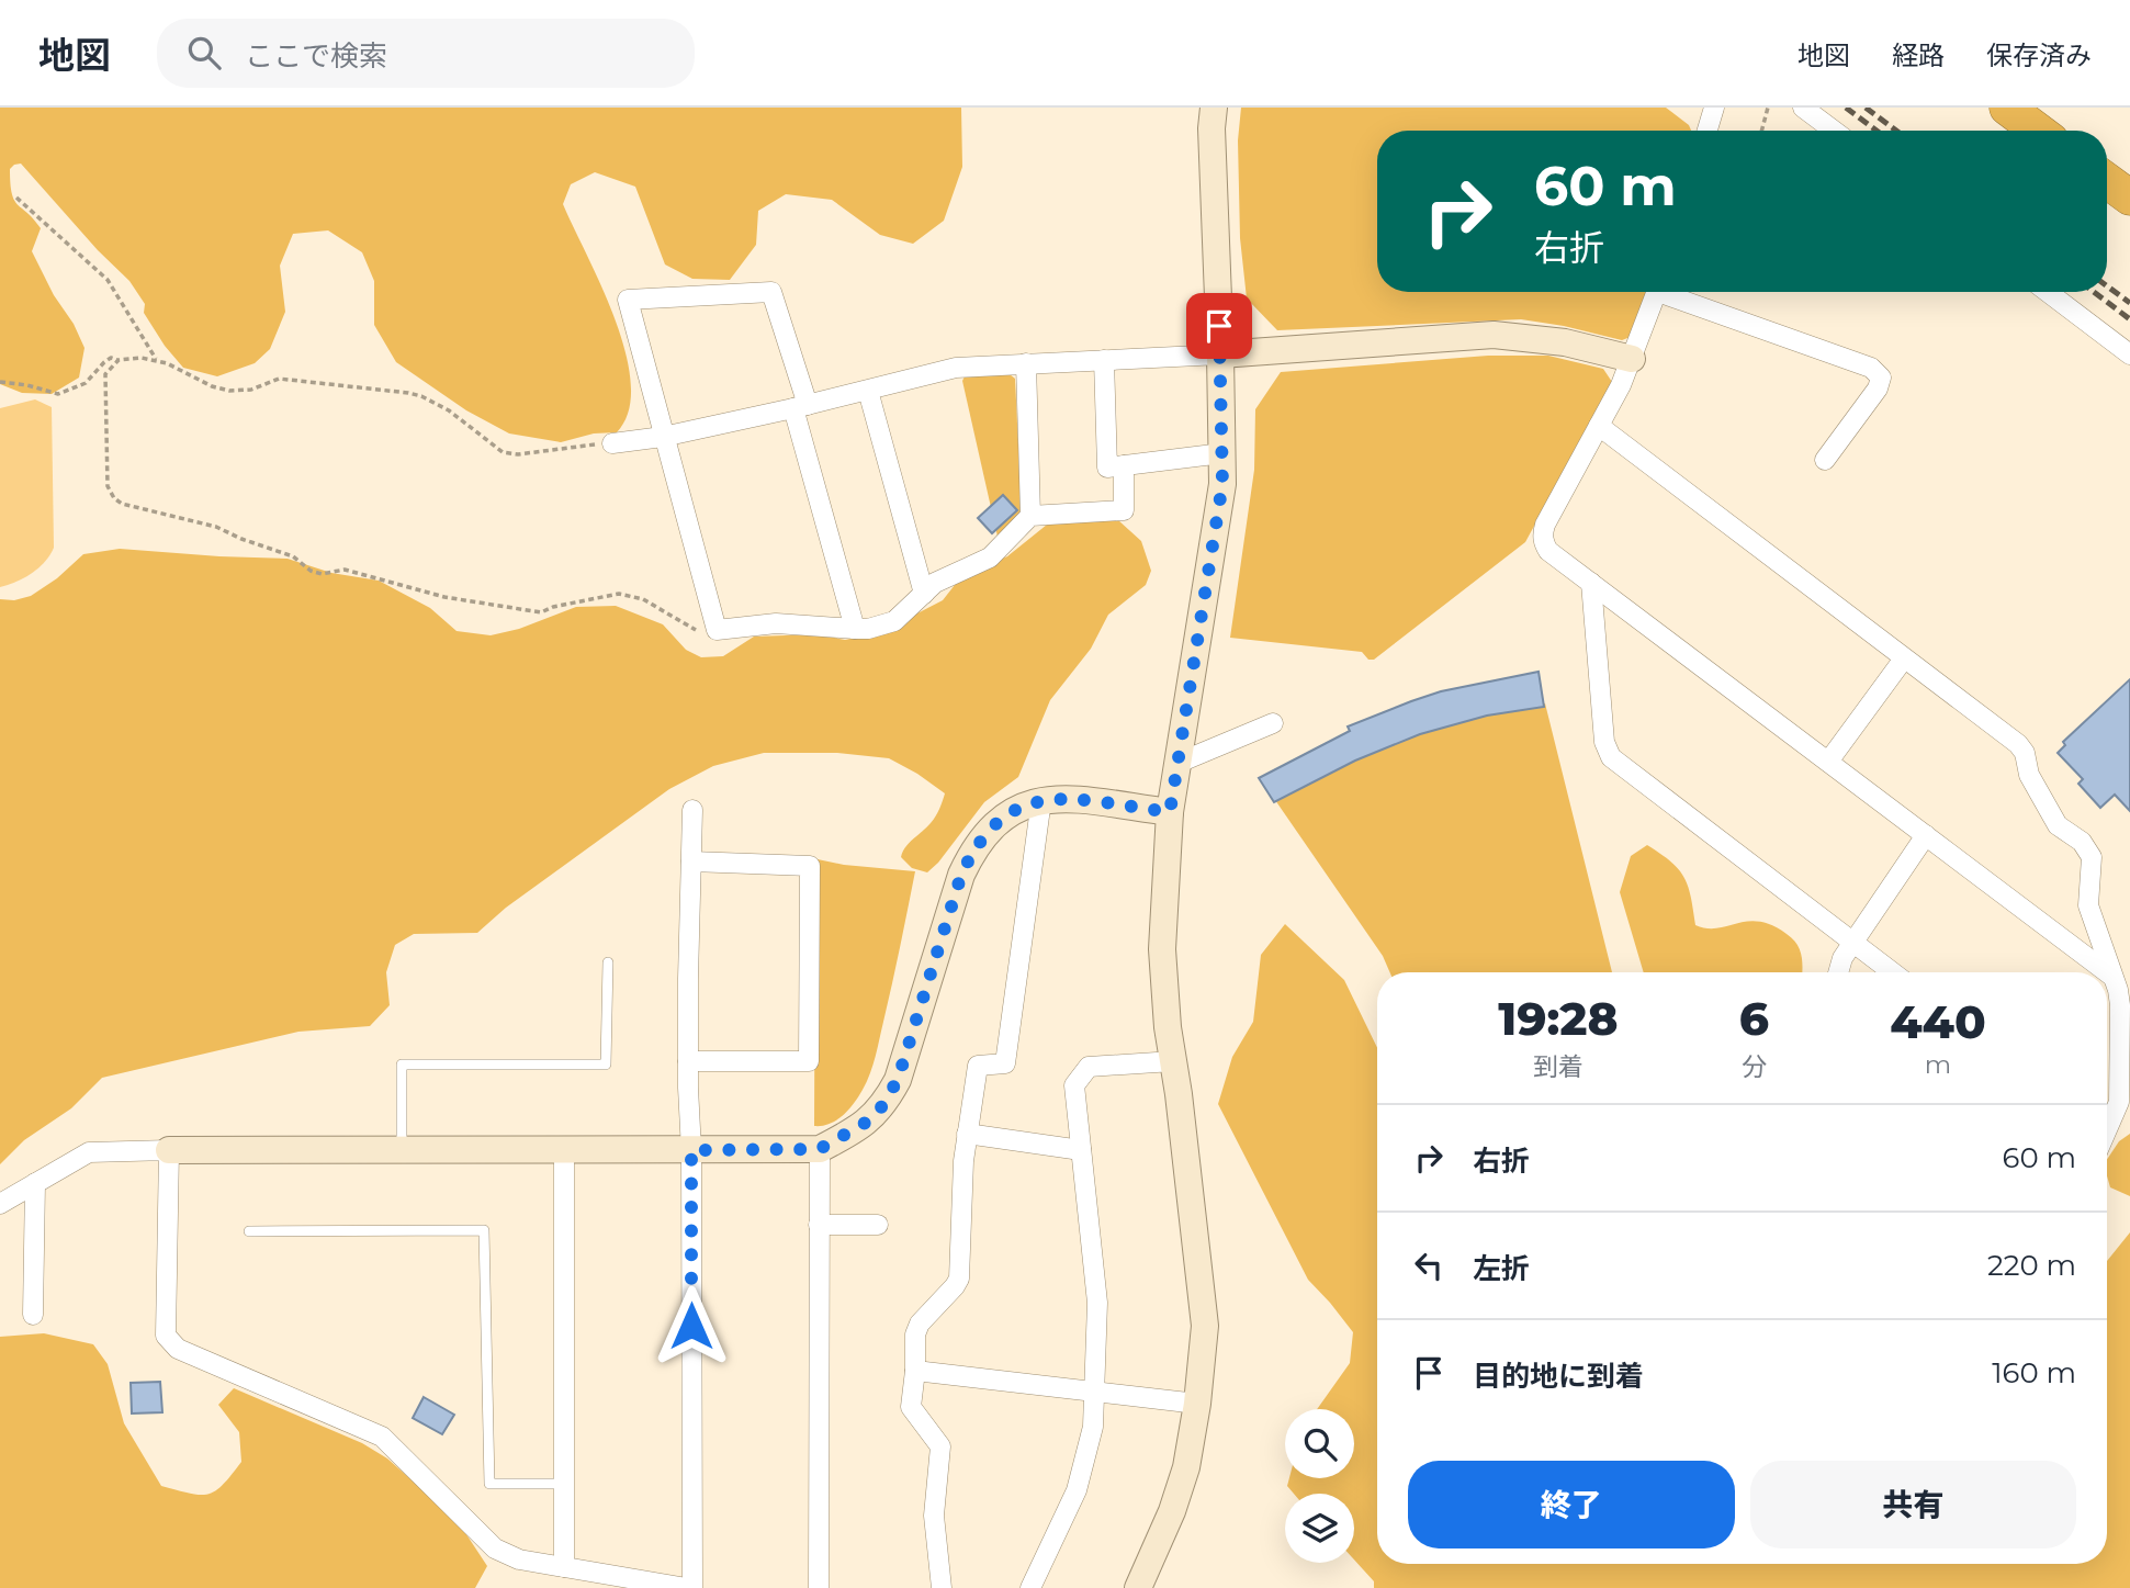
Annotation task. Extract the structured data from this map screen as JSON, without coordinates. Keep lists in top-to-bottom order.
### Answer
{
  "page": {
    "header": "地図",
    "search": "ここで検索",
    "nav": ["地図", "経路", "保存済み"],
    "turn": ["60 m", "右折"],
    "eta": [
      "19:28",
      "到着",
      "6",
      "分",
      "440",
      "m"
    ],
    "list": [
      {
        "name": "右折",
        "value": "60 m"
      },
      {
        "name": "左折",
        "value": "220 m"
      },
      {
        "name": "目的地に到着",
        "value": "160 m"
      }
    ],
    "buttons": ["終了", "共有"]
  }
}
